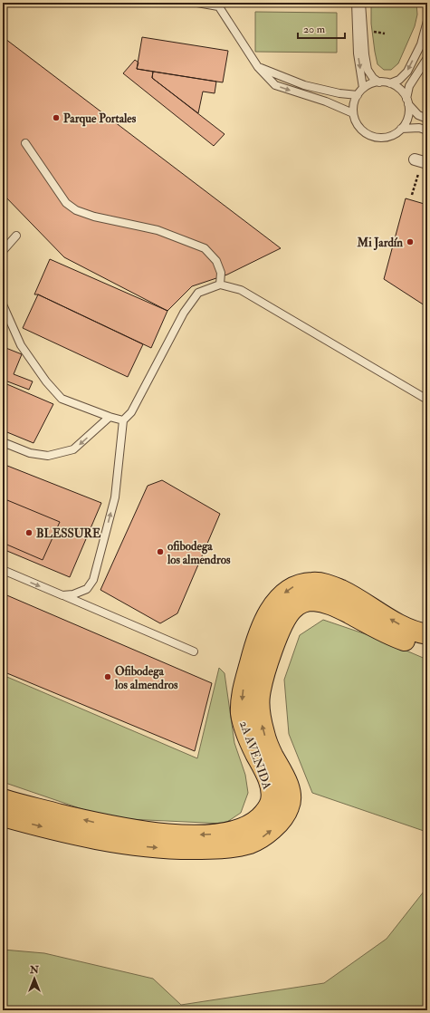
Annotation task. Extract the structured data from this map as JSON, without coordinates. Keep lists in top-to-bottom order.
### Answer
{
  "streets": {
    "main road": ["2A AVENIDA"]
  },
  "places": [
    "Parque Portales",
    "Mi Jardín",
    "BLESSURE",
    "ofibodega los almendros",
    "Ofibodega los almendros"
  ],
  "scale_bar": "20 m",
  "north": "top"
}
